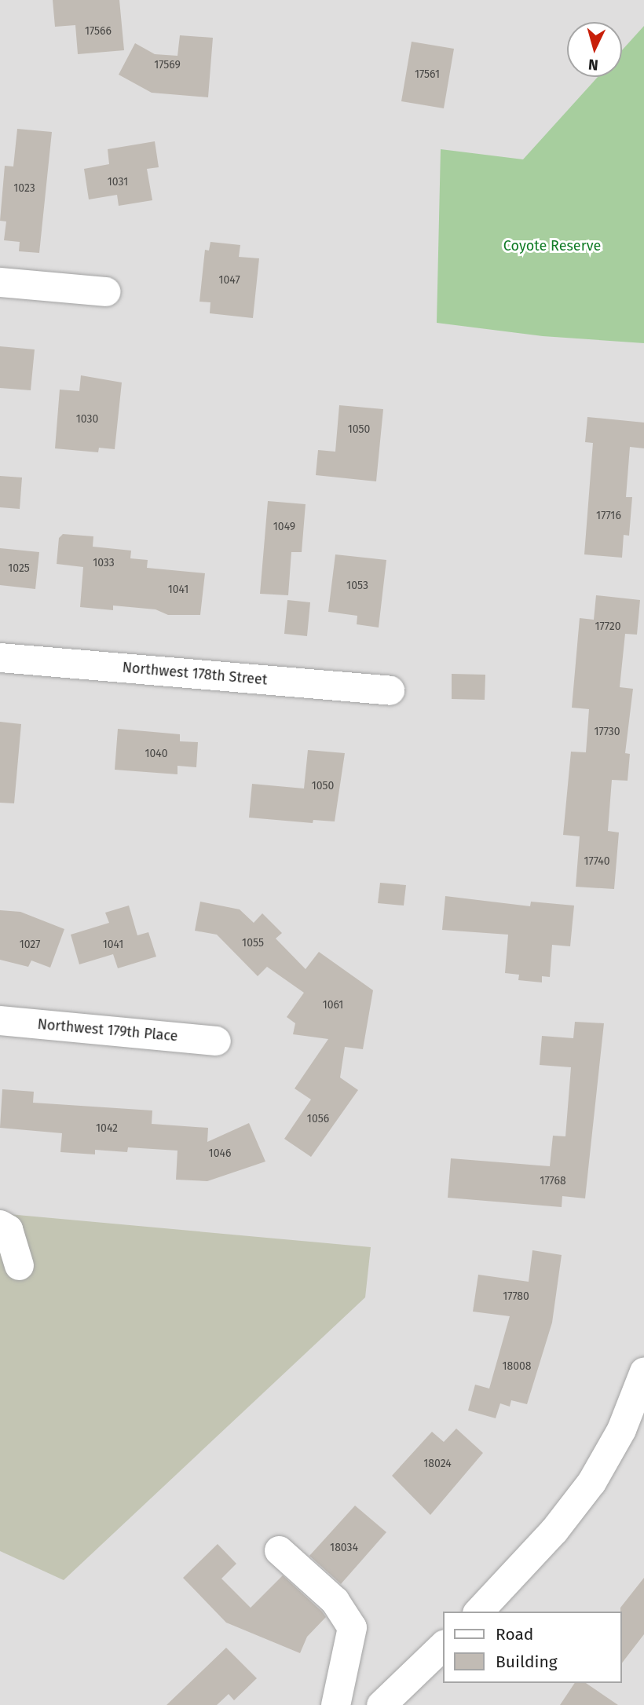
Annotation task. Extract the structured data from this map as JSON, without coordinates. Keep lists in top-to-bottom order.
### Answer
{
  "streets": {
    "street": ["Northwest 178th Street", "Northwest 179th Place"]
  },
  "parks": ["Coyote Reserve"],
  "house_numbers": [
    "17566",
    "17569",
    "17561",
    "1031",
    "1023",
    "1047",
    "1030",
    "1050",
    "17716",
    "1049",
    "1033",
    "1025",
    "1053",
    "1041",
    "17720",
    "17730",
    "1040",
    "1050",
    "17740",
    "1055",
    "1027",
    "1041",
    "1061",
    "1056",
    "1042",
    "1046",
    "17768",
    "17780",
    "18008",
    "18024",
    "18034"
  ],
  "legend": ["Road", "Building"],
  "north": "bottom"
}
